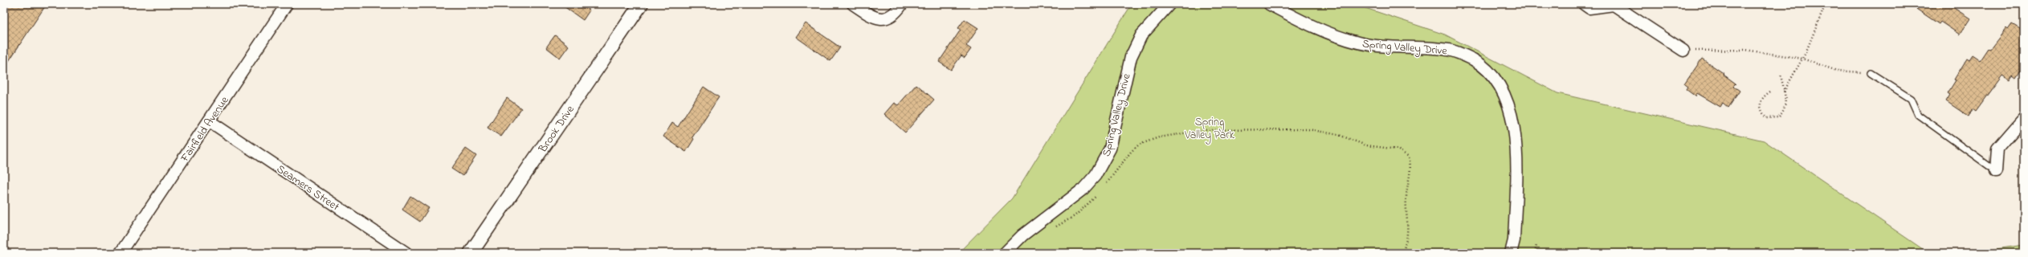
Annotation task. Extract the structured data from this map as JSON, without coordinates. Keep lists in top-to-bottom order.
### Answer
{
  "streets": {
    "street": [
      "Spring Valley Drive",
      "Fairfield Avenue",
      "Brook Drive",
      "Seamers Street"
    ]
  },
  "crossings": [
    ["Fairfield Avenue", "Seamers Street"]
  ],
  "parks": ["Spring Valley Park"]
}
